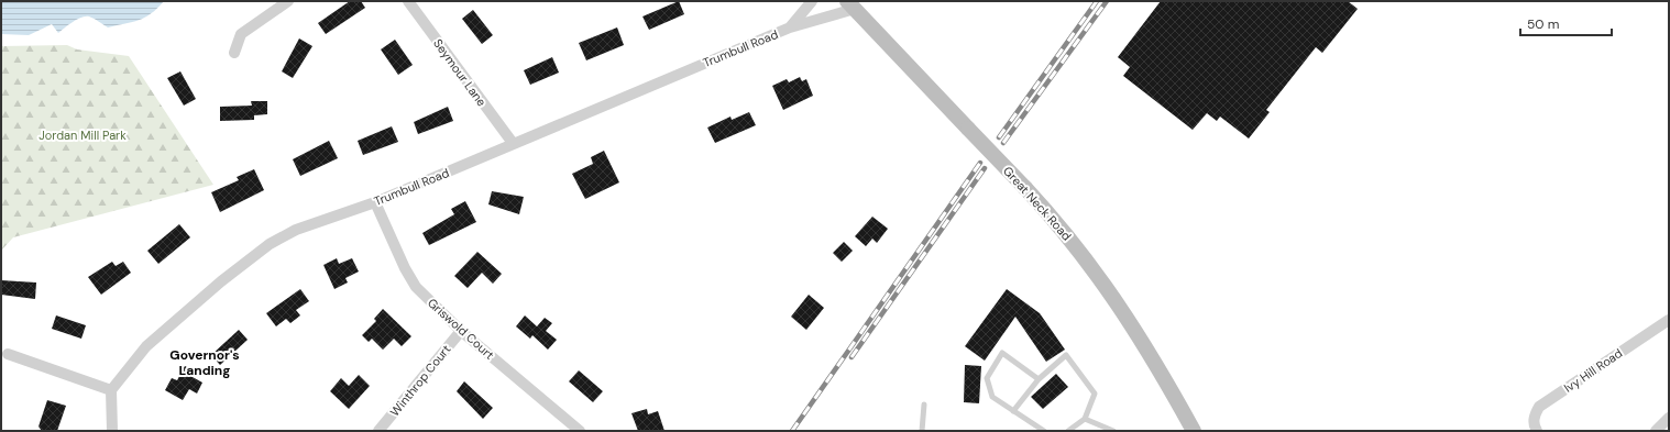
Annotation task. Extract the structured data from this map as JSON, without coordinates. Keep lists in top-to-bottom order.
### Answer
{
  "streets": {
    "main road": ["Great Neck Road"],
    "street": [
      "Trumbull Road",
      "Seymour Lane",
      "Griswold Court",
      "Ivy Hill Road",
      "Winthrop Court"
    ]
  },
  "crossings": [
    ["Trumbull Road", "Seymour Lane"],
    ["Trumbull Road", "Great Neck Road"],
    ["Trumbull Road", "Griswold Court"],
    ["Griswold Court", "Winthrop Court"]
  ],
  "districts": ["Governor's Landing"],
  "parks": ["Jordan Mill Park"],
  "scale_bar": "50 m"
}
